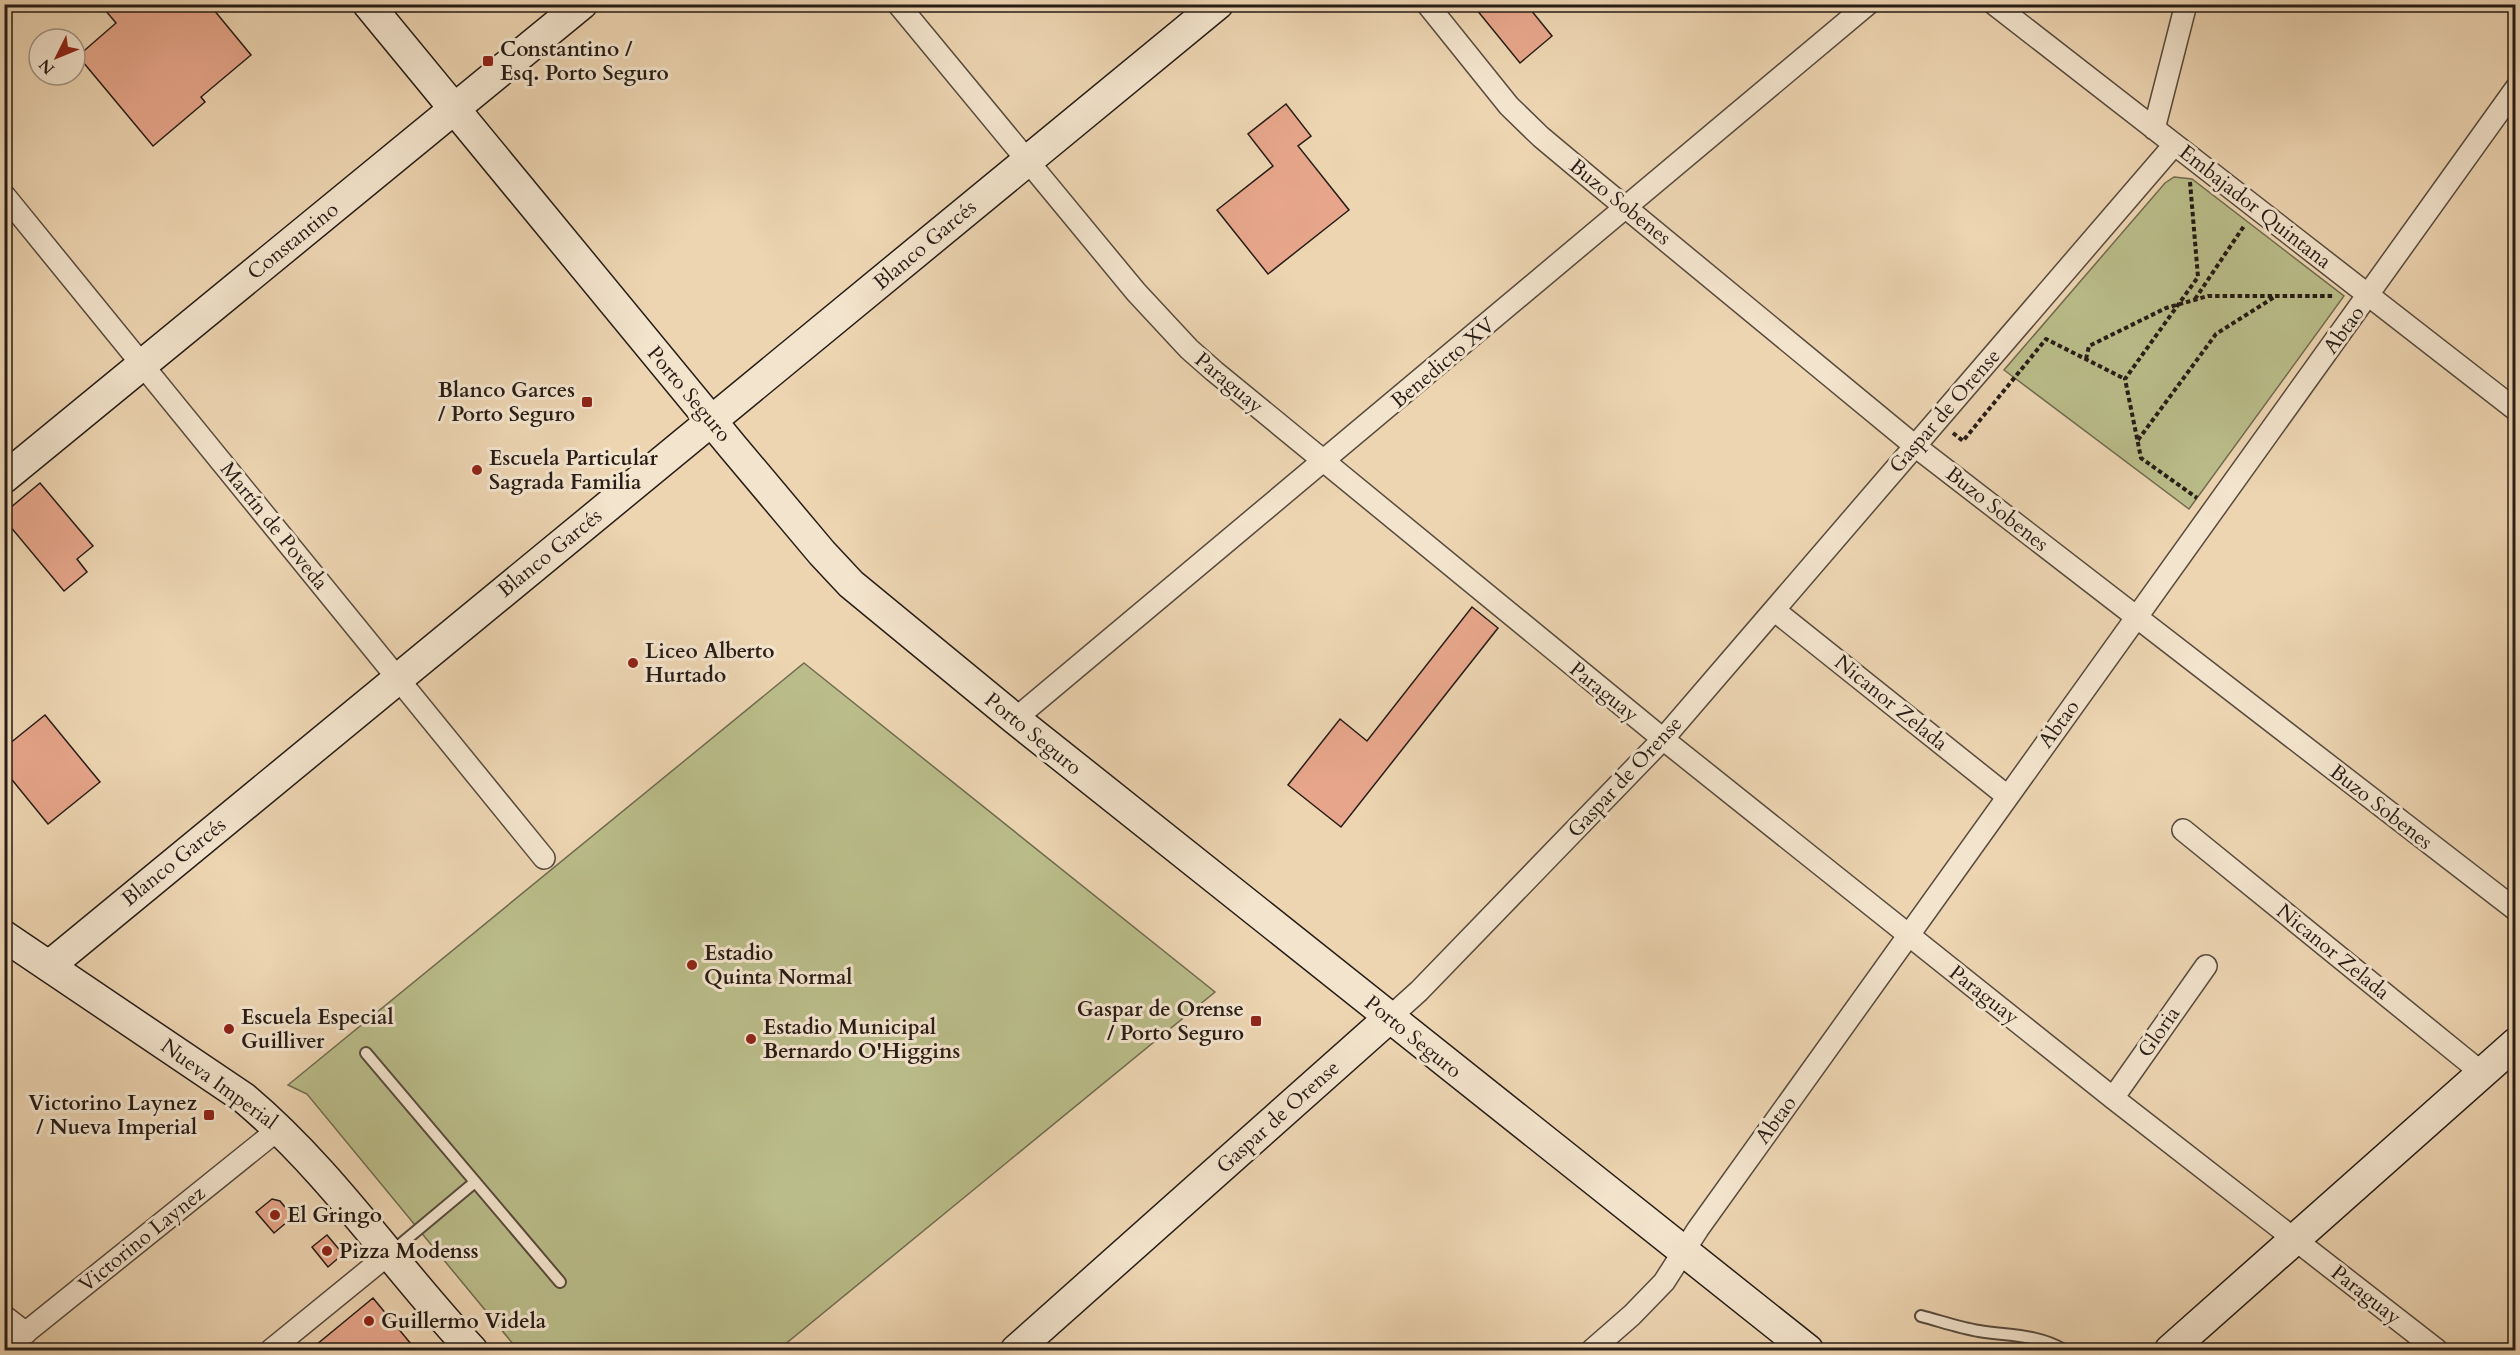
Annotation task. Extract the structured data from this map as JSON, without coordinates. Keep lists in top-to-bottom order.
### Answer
{
  "streets": {
    "street": [
      "Buzo Sobenes",
      "Embajador Quintana",
      "Constantino",
      "Blanco Garcés",
      "Abtao",
      "Benedicto XV",
      "Paraguay",
      "Porto Seguro",
      "Gaspar de Orense",
      "Martín de Poveda",
      "Nicanor Zelada",
      "Gloria",
      "Nueva Imperial",
      "Victorino Laynez"
    ]
  },
  "crossings": [
    ["Buzo Sobenes", "Abtao"],
    ["Buzo Sobenes", "Benedicto XV"],
    ["Buzo Sobenes", "Gaspar de Orense"],
    ["Embajador Quintana", "Abtao"],
    ["Embajador Quintana", "Gaspar de Orense"],
    ["Constantino", "Porto Seguro"],
    ["Constantino", "Martín de Poveda"],
    ["Blanco Garcés", "Paraguay"],
    ["Blanco Garcés", "Porto Seguro"],
    ["Blanco Garcés", "Martín de Poveda"],
    ["Blanco Garcés", "Nueva Imperial"],
    ["Abtao", "Paraguay"],
    ["Abtao", "Porto Seguro"],
    ["Abtao", "Nicanor Zelada"],
    ["Benedicto XV", "Paraguay"],
    ["Benedicto XV", "Porto Seguro"],
    ["Paraguay", "Gaspar de Orense"],
    ["Paraguay", "Gloria"],
    ["Porto Seguro", "Gaspar de Orense"],
    ["Gaspar de Orense", "Nicanor Zelada"],
    ["Nueva Imperial", "Victorino Laynez"]
  ],
  "places": {
    "transit": [
      "Constantino / Esq. Porto Seguro",
      "Blanco Garces / Porto Seguro",
      "Gaspar de Orense / Porto Seguro",
      "Victorino Laynez / Nueva Imperial"
    ],
    "other": [
      "Escuela Particular Sagrada Familia",
      "Liceo Alberto Hurtado",
      "Estadio Quinta Normal",
      "Escuela Especial Guilliver",
      "Estadio Municipal Bernardo O'Higgins",
      "El Gringo",
      "Pizza Modenss",
      "Guillermo Videla"
    ]
  },
  "north": "bottom left"
}
